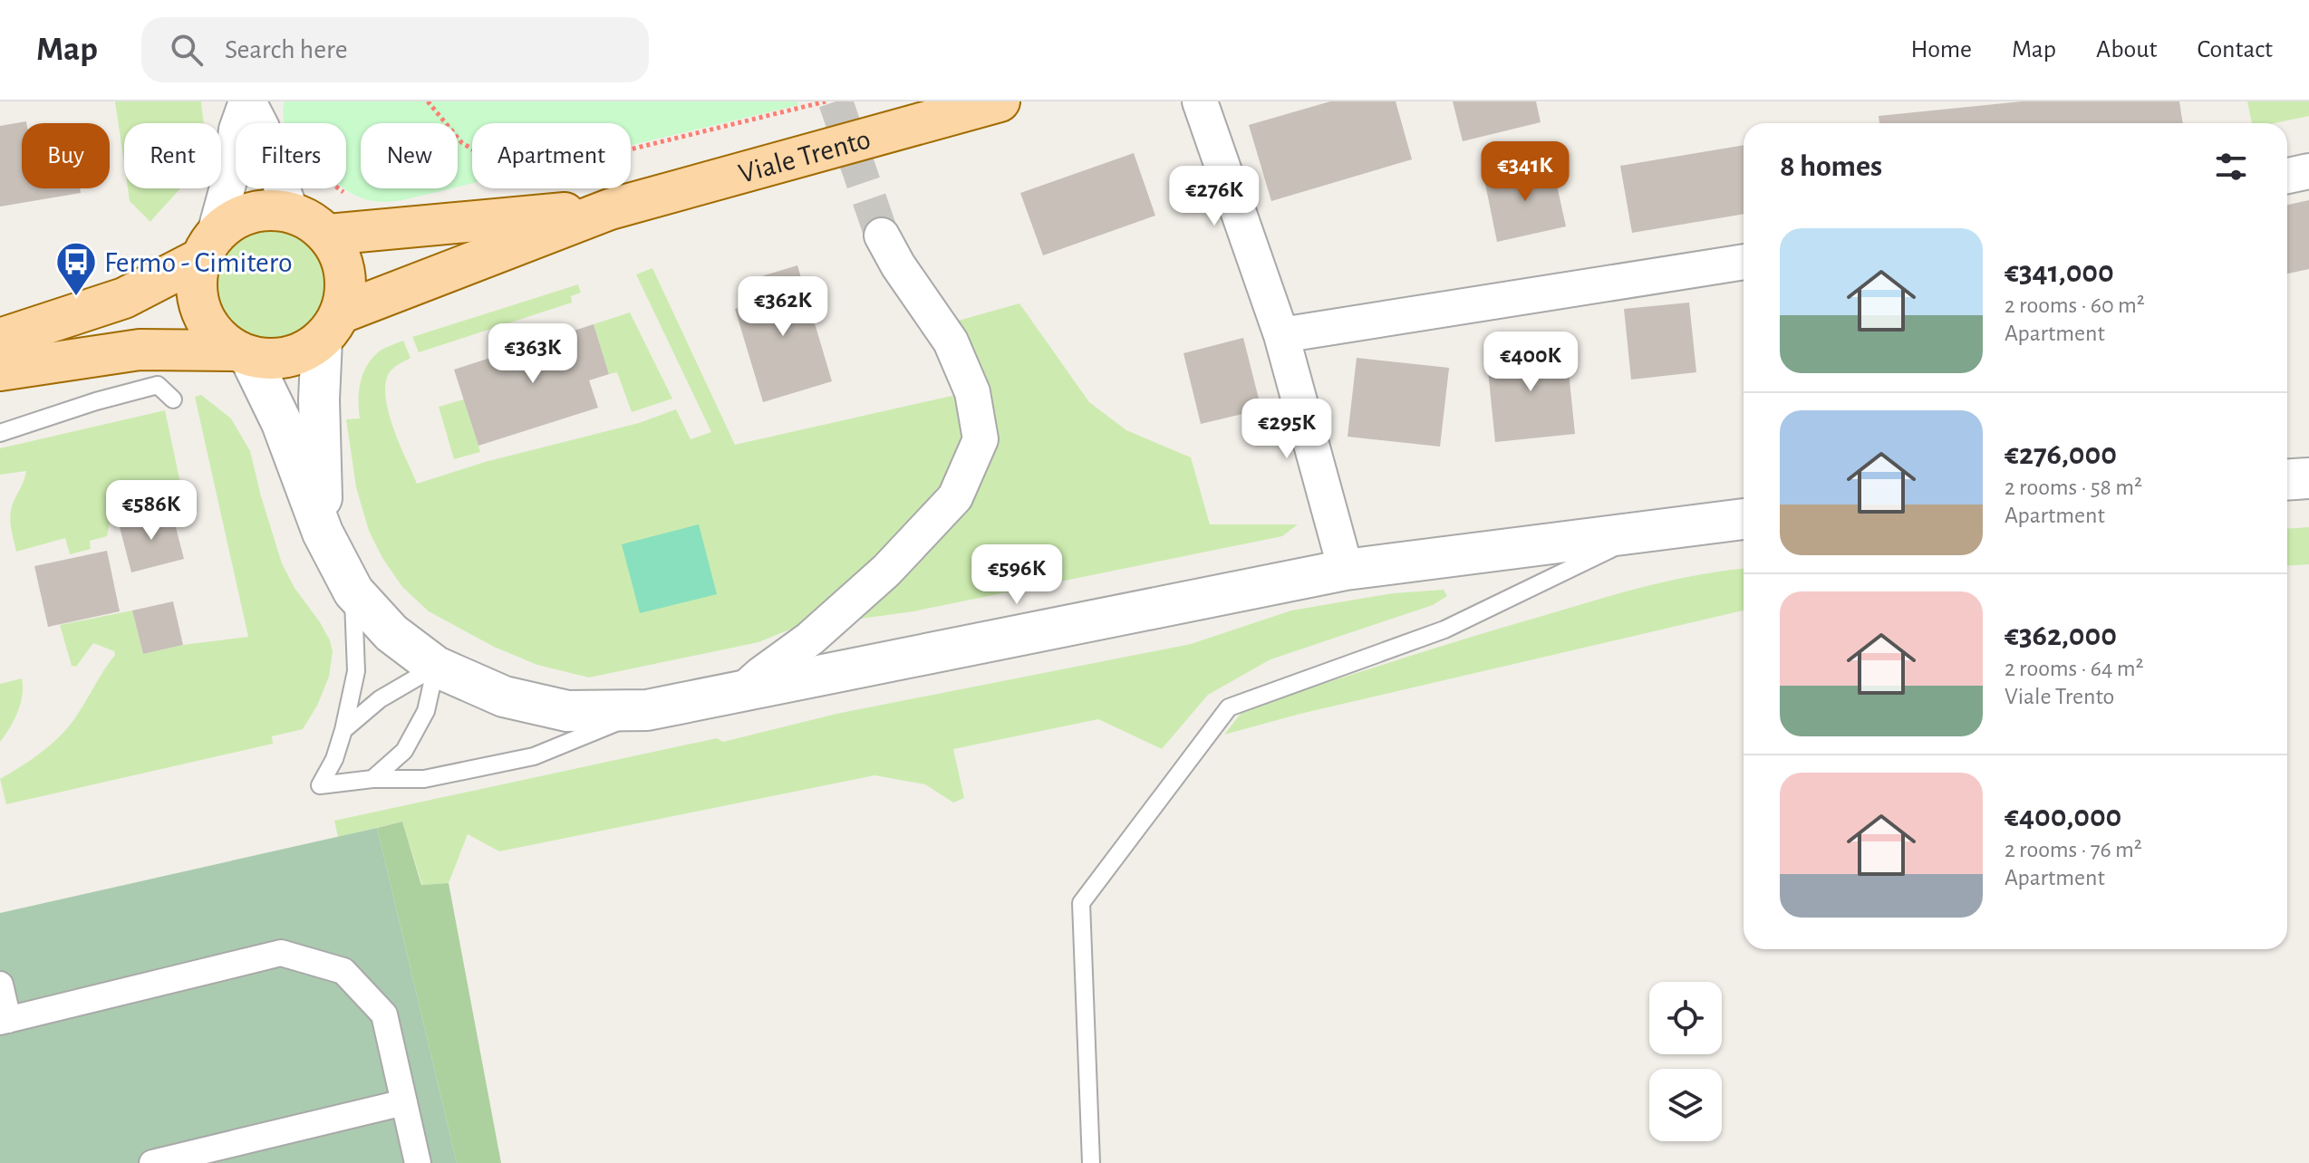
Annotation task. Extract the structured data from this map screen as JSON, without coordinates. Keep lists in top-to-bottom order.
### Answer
{
  "streets": {
    "main road": ["Viale Trento"]
  },
  "places": {
    "bus stop": ["Fermo - Cimitero"]
  },
  "page": {
    "header": "Map",
    "search": "Search here",
    "nav": [
      "Home",
      "Map",
      "About",
      "Contact"
    ],
    "chip": [
      "Buy",
      "Rent",
      "Filters",
      "New",
      "Apartment"
    ],
    "heading": "8 homes",
    "price": [
      "€341K",
      "€276K",
      "€362K",
      "€363K",
      "€400K",
      "€295K",
      "€586K",
      "€596K"
    ],
    "list": [
      {
        "name": "€341,000",
        "note": "2 rooms · 60 m² · Apartment"
      },
      {
        "name": "€276,000",
        "note": "2 rooms · 58 m² · Apartment"
      },
      {
        "name": "€362,000",
        "note": "2 rooms · 64 m² · Viale Trento"
      },
      {
        "name": "€400,000",
        "note": "2 rooms · 76 m² · Apartment"
      }
    ]
  }
}
